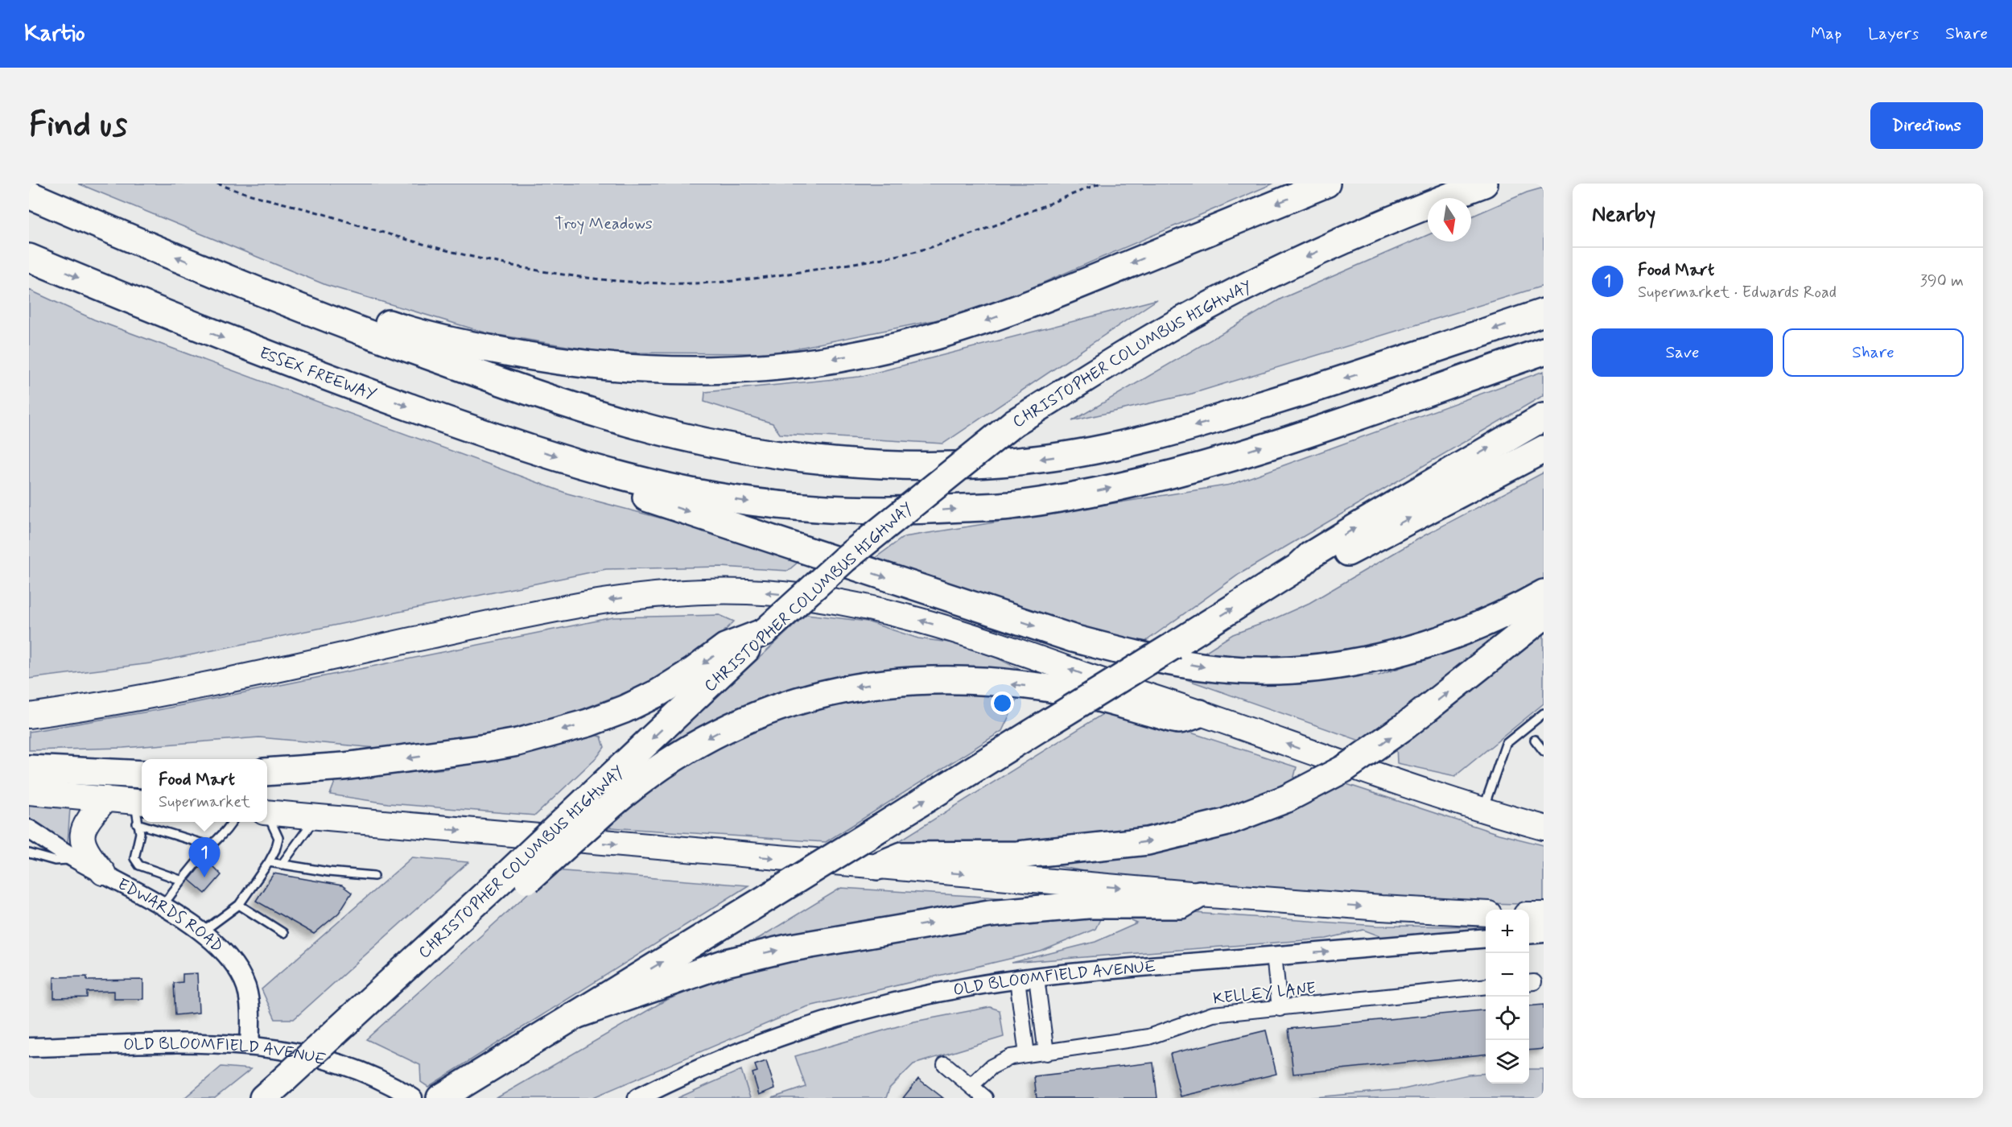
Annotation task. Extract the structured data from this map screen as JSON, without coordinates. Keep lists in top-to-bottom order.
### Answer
{
  "streets": {
    "highway": ["CHRISTOPHER COLUMBUS HIGHWAY", "ESSEX FREEWAY"],
    "street": ["EDWARDS ROAD", "OLD BLOOMFIELD AVENUE", "KELLEY LANE"]
  },
  "crossings": [
    ["EDWARDS ROAD", "OLD BLOOMFIELD AVENUE"]
  ],
  "parks": ["Troy Meadows"],
  "north": "bottom",
  "page": {
    "header": "Kartio",
    "nav": ["Map", "Layers", "Share"],
    "buttons": [
      "Directions",
      ["Save", "Share"]
    ],
    "title": "Find us",
    "heading": "Nearby",
    "list": [
      {
        "mark": "1",
        "name": "Food Mart",
        "note": "Supermarket · Edwards Road",
        "value": "390 m"
      }
    ],
    "popup": ["Food Mart", "Supermarket"],
    "pins": "1",
    "map_buttons": ["+", "−"]
  }
}
